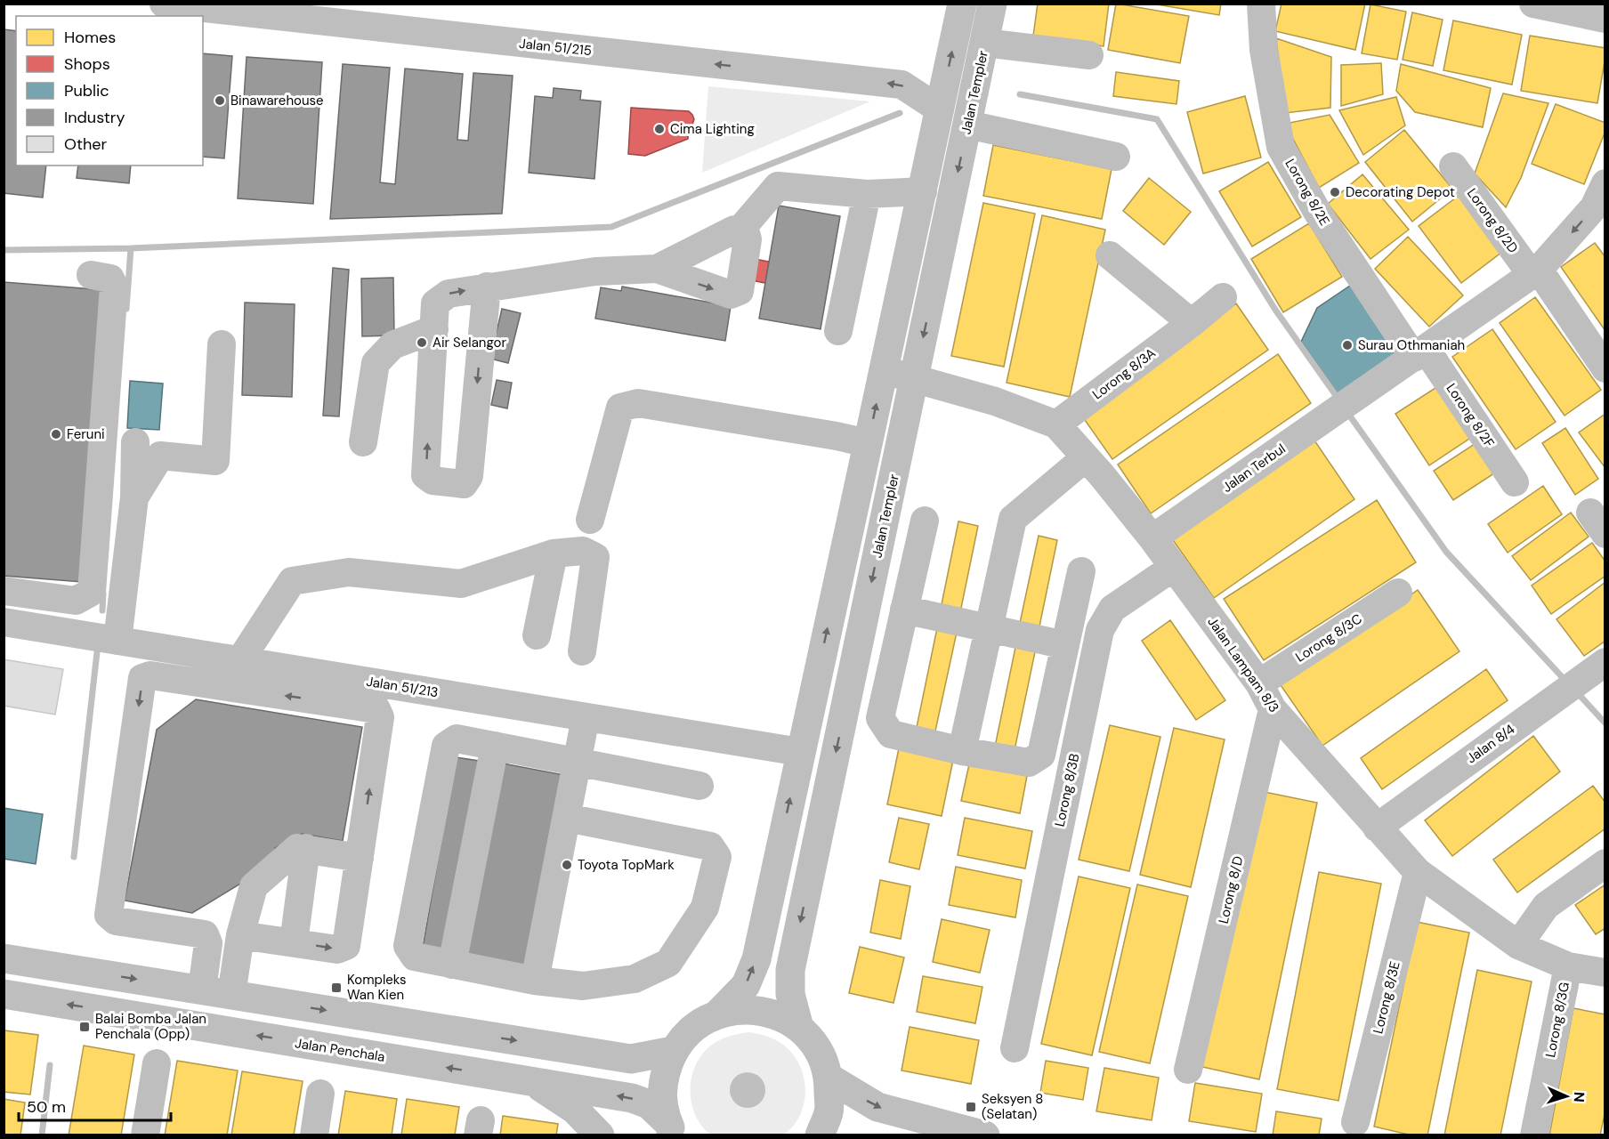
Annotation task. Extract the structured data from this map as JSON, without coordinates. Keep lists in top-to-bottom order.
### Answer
{
  "streets": {
    "main road": ["Jalan Templer", "Jalan Penchala"],
    "street": [
      "Jalan 51/215",
      "Lorong 8/2E",
      "Lorong 8/2D",
      "Lorong 8/3A",
      "Lorong 8/2F",
      "Jalan Terbul",
      "Lorong 8/3C",
      "Jalan Lampam 8/3",
      "Jalan 51/213",
      "Jalan 8/4",
      "Lorong 8/3B",
      "Lorong 8/D",
      "Lorong 8/3E",
      "Lorong 8/3G"
    ]
  },
  "crossings": [
    ["Jalan Templer", "Jalan Lampam 8/3"],
    ["Lorong 8/2E", "Lorong 8/2F"],
    ["Lorong 8/2E", "Jalan Terbul"],
    ["Lorong 8/2D", "Jalan Terbul"],
    ["Lorong 8/3A", "Jalan Lampam 8/3"],
    ["Lorong 8/2F", "Jalan Terbul"],
    ["Jalan Terbul", "Jalan Lampam 8/3"],
    ["Lorong 8/3C", "Jalan Lampam 8/3"],
    ["Jalan Lampam 8/3", "Jalan 8/4"],
    ["Jalan Lampam 8/3", "Lorong 8/3B"],
    ["Jalan Lampam 8/3", "Lorong 8/D"],
    ["Jalan Lampam 8/3", "Lorong 8/3E"],
    ["Jalan Lampam 8/3", "Lorong 8/3G"]
  ],
  "one_way": ["Jalan 51/215"],
  "places": {
    "other": [
      "Binawarehouse",
      "Cima Lighting",
      "Decorating Depot",
      "Air Selangor",
      "Surau Othmaniah",
      "Feruni",
      "Toyota TopMark"
    ],
    "transit": ["Kompleks Wan Kien", "Balai Bomba Jalan Penchala (Opp)", "Seksyen 8 (Selatan)"]
  },
  "legend": [
    "Homes",
    "Shops",
    "Public",
    "Industry",
    "Other"
  ],
  "scale_bar": "50 m",
  "north": "right"
}
